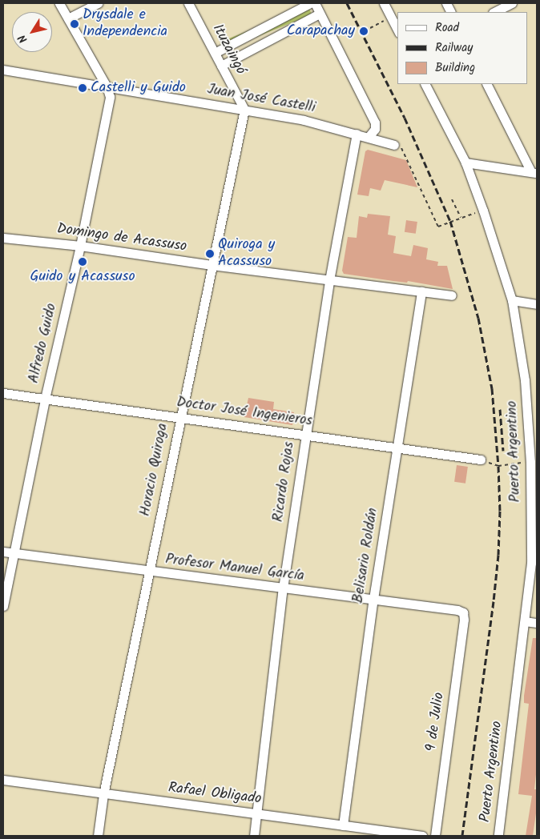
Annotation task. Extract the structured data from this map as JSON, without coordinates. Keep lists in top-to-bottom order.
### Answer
{
  "streets": {
    "street": [
      "Ituzaingó",
      "Juan José Castelli",
      "Domingo de Acassuso",
      "Alfredo Guido",
      "Doctor José Ingenieros",
      "Puerto Argentino",
      "Horacio Quiroga",
      "Ricardo Rojas",
      "Belisario Roldán",
      "Profesor Manuel García",
      "9 de Julio",
      "Rafael Obligado"
    ]
  },
  "crossings": [
    ["Ituzaingó", "Juan José Castelli"],
    ["Ituzaingó", "Horacio Quiroga"],
    ["Juan José Castelli", "Alfredo Guido"],
    ["Juan José Castelli", "Horacio Quiroga"],
    ["Juan José Castelli", "Ricardo Rojas"],
    ["Domingo de Acassuso", "Alfredo Guido"],
    ["Domingo de Acassuso", "Horacio Quiroga"],
    ["Domingo de Acassuso", "Ricardo Rojas"],
    ["Domingo de Acassuso", "Belisario Roldán"],
    ["Alfredo Guido", "Doctor José Ingenieros"],
    ["Alfredo Guido", "Profesor Manuel García"],
    ["Doctor José Ingenieros", "Horacio Quiroga"],
    ["Doctor José Ingenieros", "Ricardo Rojas"],
    ["Doctor José Ingenieros", "Belisario Roldán"],
    ["Horacio Quiroga", "Profesor Manuel García"],
    ["Horacio Quiroga", "Rafael Obligado"],
    ["Ricardo Rojas", "Profesor Manuel García"],
    ["Ricardo Rojas", "Rafael Obligado"],
    ["Belisario Roldán", "Profesor Manuel García"],
    ["Belisario Roldán", "Rafael Obligado"],
    ["Profesor Manuel García", "9 de Julio"]
  ],
  "places": [
    "Drysdale e Independencia",
    "Carapachay",
    "Castelli y Guido",
    "Quiroga y Acassuso",
    "Guido y Acassuso"
  ],
  "legend": ["Road", "Railway", "Building"],
  "north": "bottom left"
}
